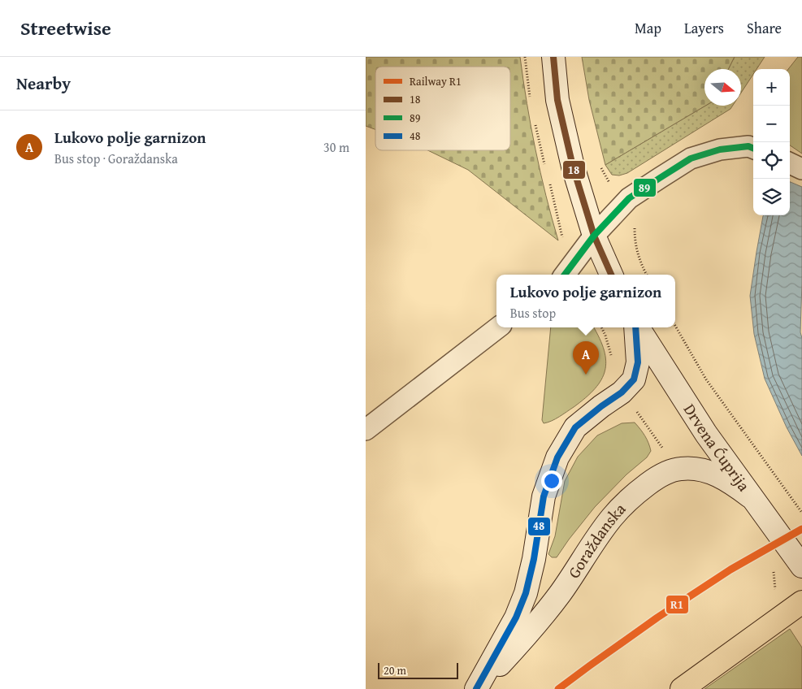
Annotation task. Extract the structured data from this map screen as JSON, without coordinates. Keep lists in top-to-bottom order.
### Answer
{
  "streets": {
    "street": ["Drvena Ćuprija", "Goraždanska"]
  },
  "crossings": [
    ["Drvena Ćuprija", "Goraždanska"]
  ],
  "lines": [
    "transit line 18",
    "transit line 89",
    "transit line 48",
    "rail line R1"
  ],
  "legend": [
    "Railway R1",
    "18",
    "89",
    "48"
  ],
  "scale_bar": "20 m",
  "north": "right",
  "page": {
    "header": "Streetwise",
    "nav": ["Map", "Layers", "Share"],
    "heading": "Nearby",
    "map_buttons": ["+", "−"],
    "list": [
      {
        "mark": "A",
        "name": "Lukovo polje garnizon",
        "note": "Bus stop · Goraždanska",
        "value": "30 m"
      }
    ],
    "popup": ["Lukovo polje garnizon", "Bus stop"],
    "pins": "A",
    "scale": "20 m"
  }
}
